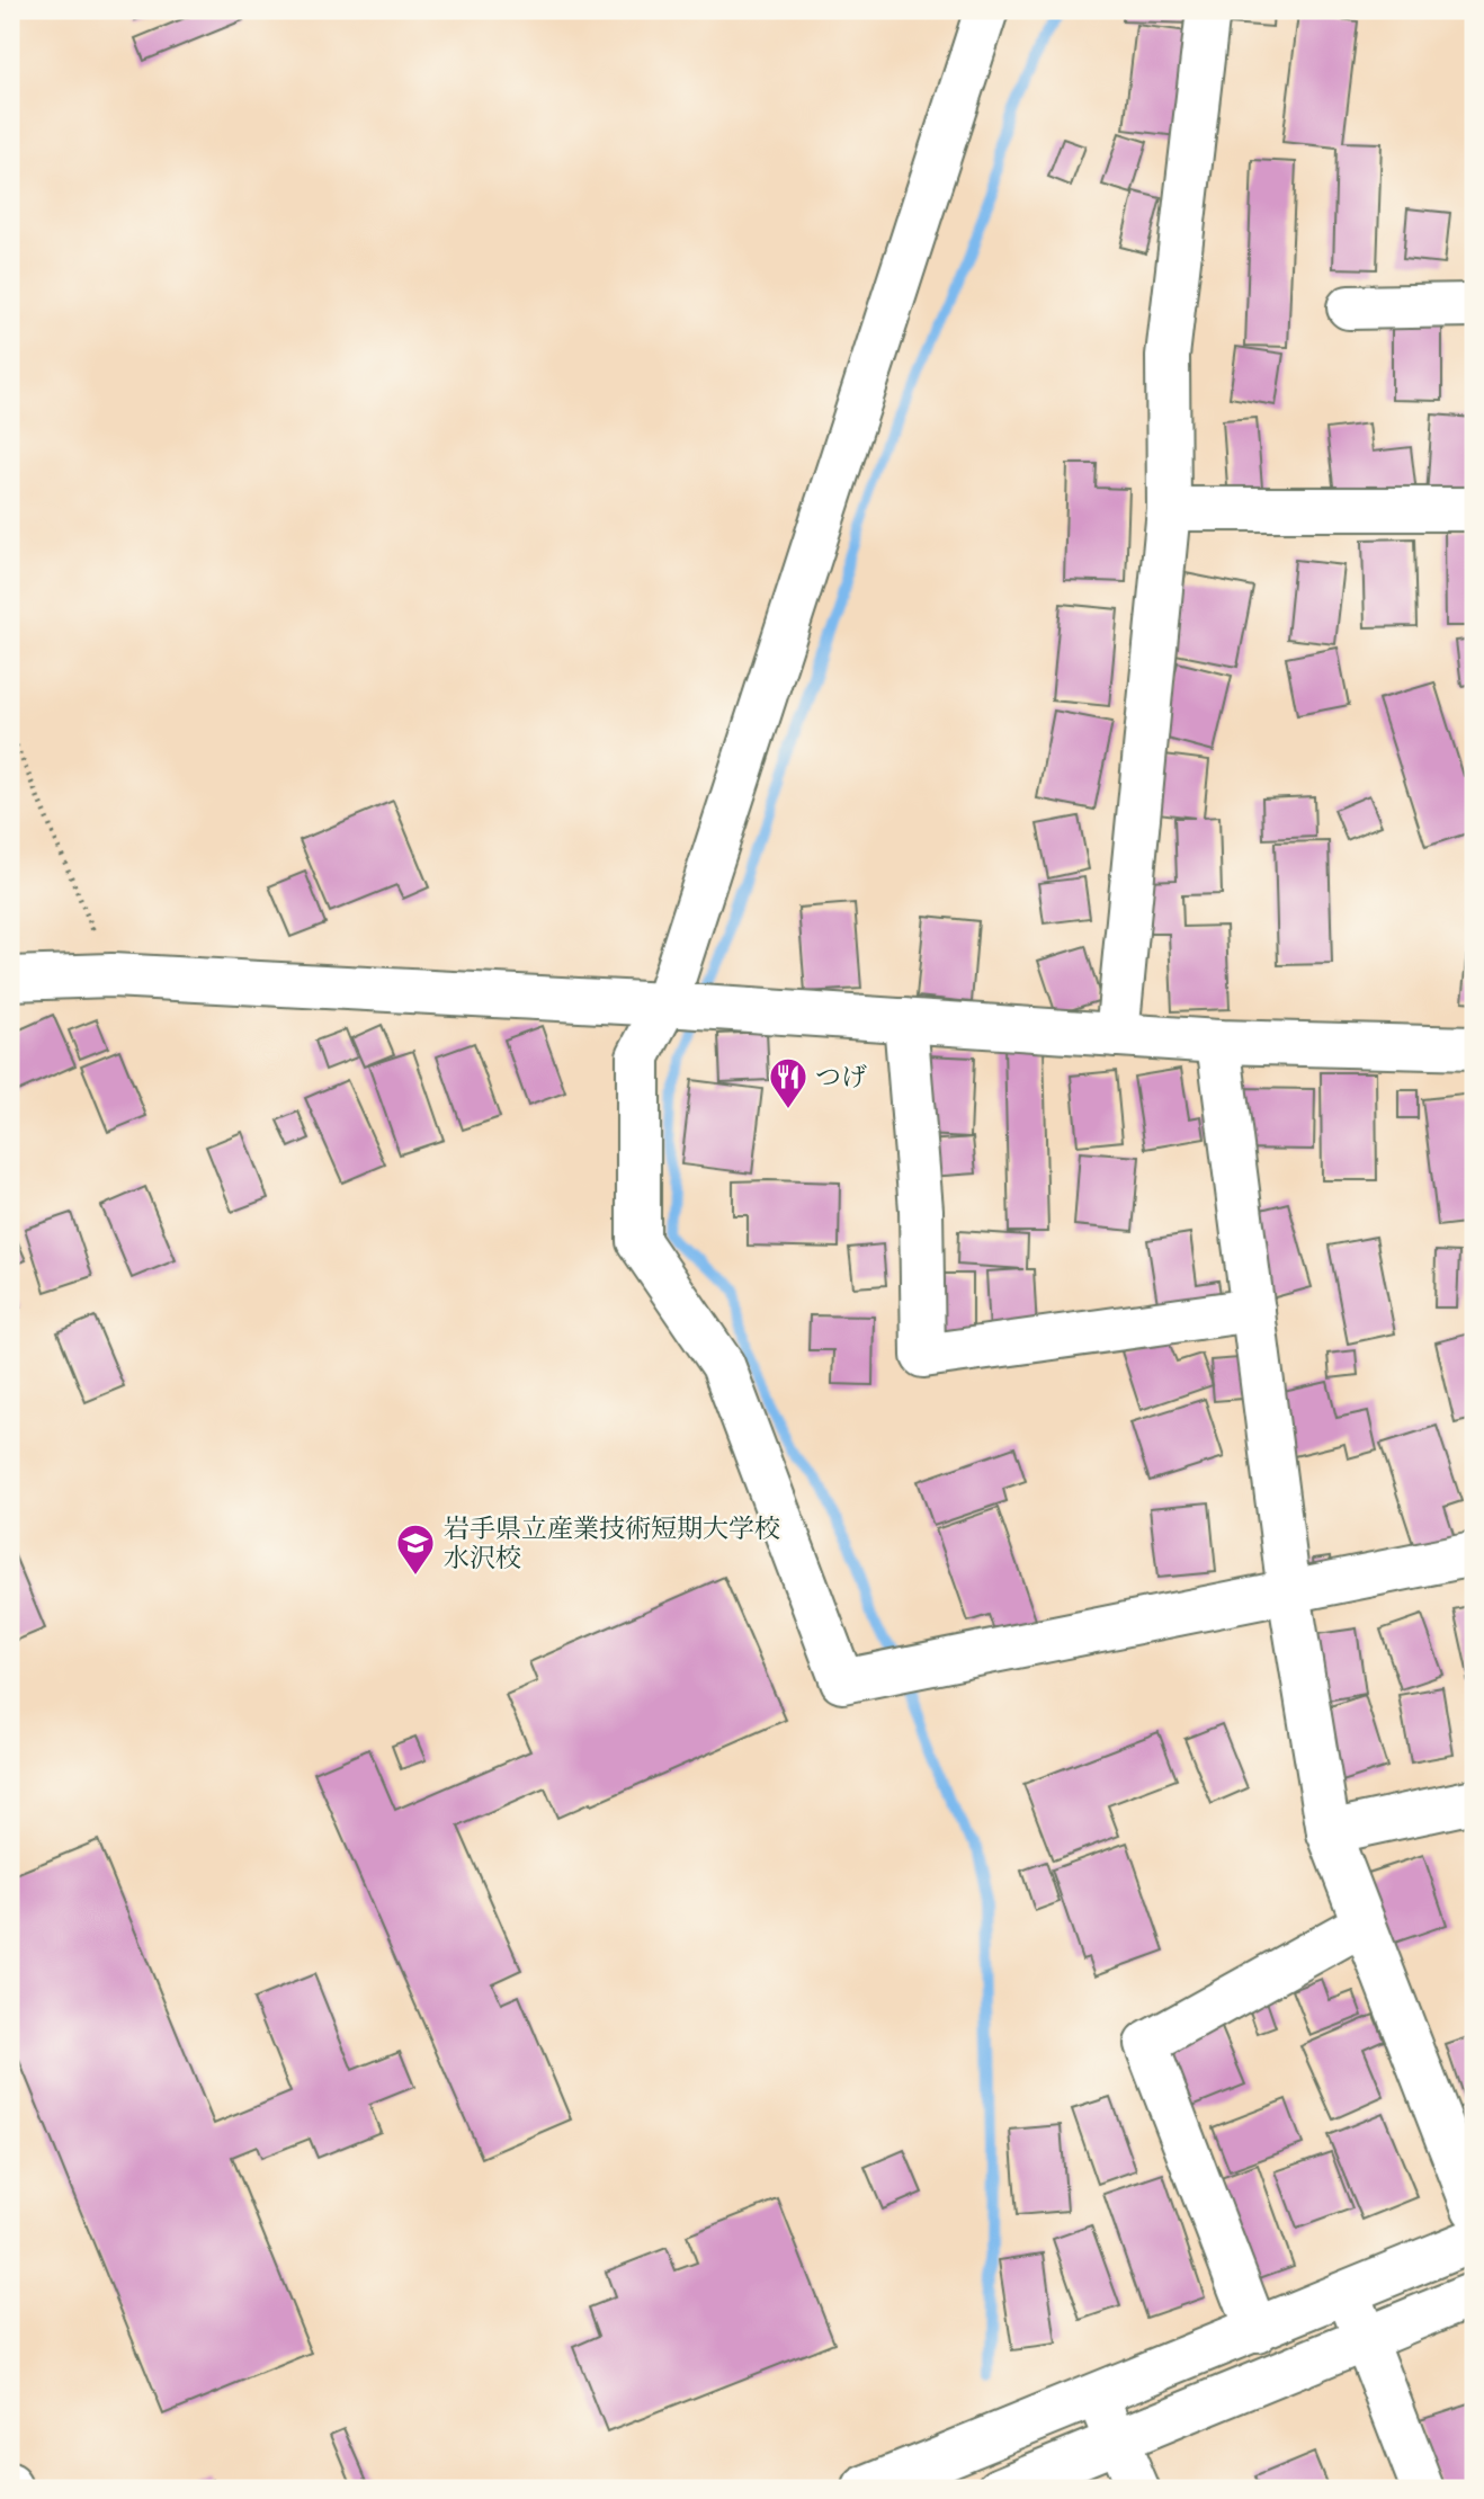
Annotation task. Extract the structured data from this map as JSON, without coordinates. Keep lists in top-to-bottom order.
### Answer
{
  "places": {
    "restaurant": ["つげ"],
    "school or university": ["岩手県立産業技術短期大学校 水沢校"]
  }
}
